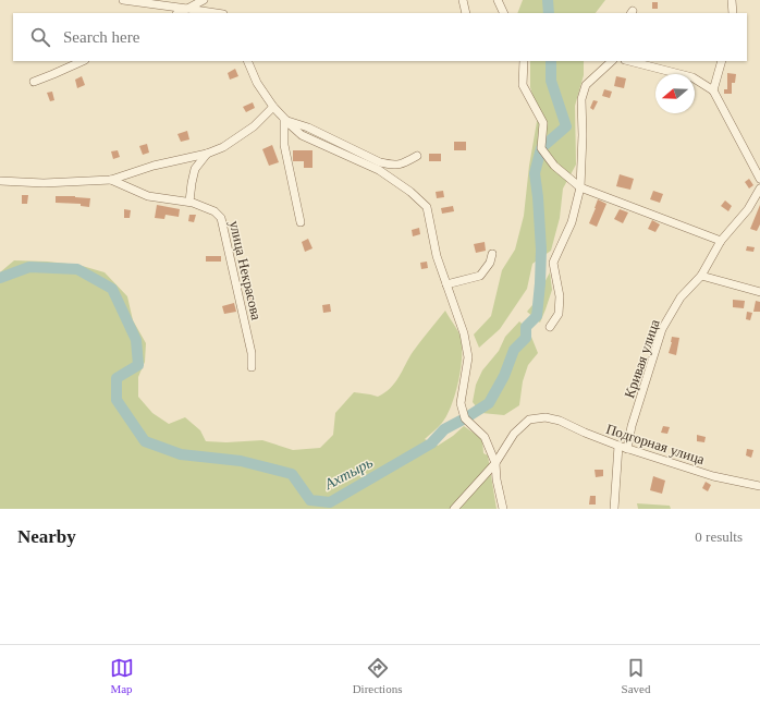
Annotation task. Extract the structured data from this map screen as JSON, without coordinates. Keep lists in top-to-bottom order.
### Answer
{
  "streets": {
    "street": ["улица Некрасова", "Кривая улица", "Подгорная улица"]
  },
  "crossings": [
    ["Кривая улица", "Подгорная улица"]
  ],
  "water": ["Ахтырь"],
  "north": "left",
  "page": {
    "search": "Search here",
    "heading": ["Nearby", "0 results"],
    "nav": ["Map", "Directions", "Saved"]
  }
}
